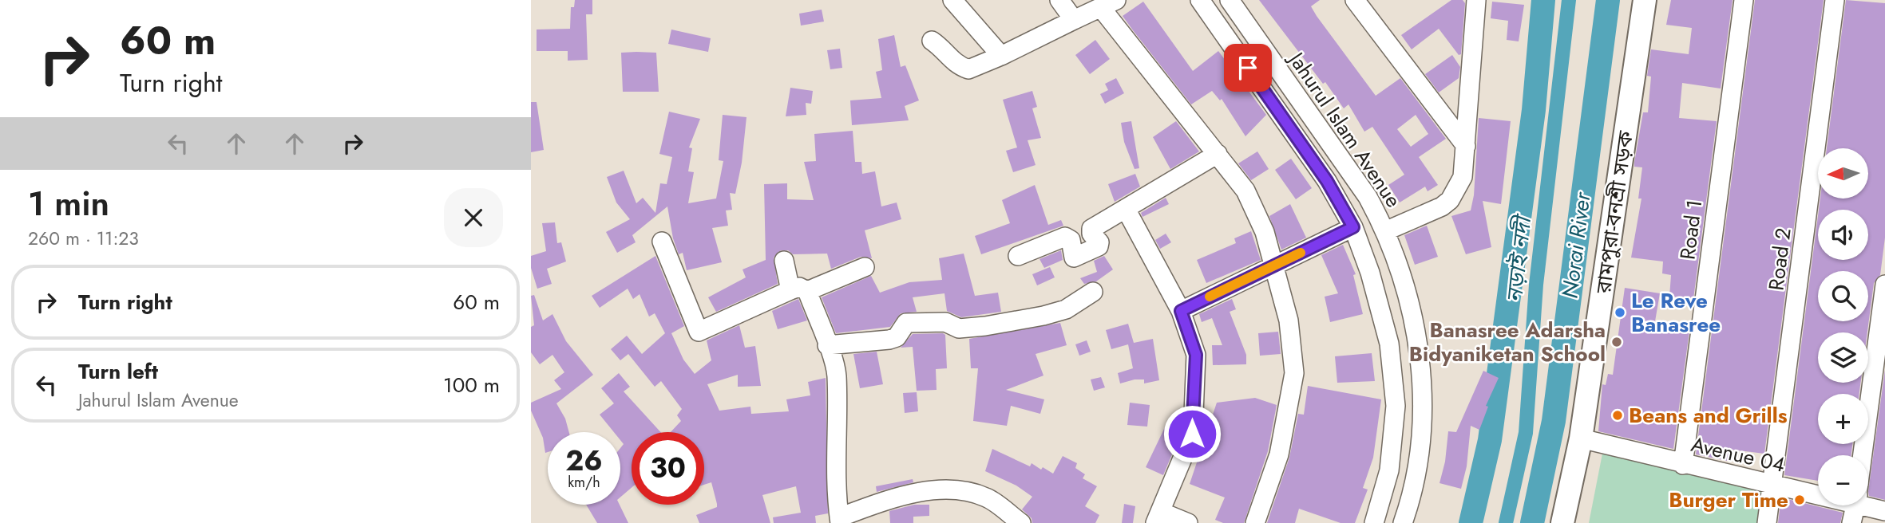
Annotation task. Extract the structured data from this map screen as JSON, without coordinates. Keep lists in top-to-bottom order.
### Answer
{
  "streets": {
    "main road": ["রামপুরা-বনশ্রী সড়ক"],
    "street": [
      "Jahurul Islam Avenue",
      "Road 1",
      "Road 2",
      "Avenue 04"
    ]
  },
  "crossings": [
    ["রামপুরা-বনশ্রী সড়ক", "Avenue 04"],
    ["Road 1", "Avenue 04"],
    ["Road 2", "Avenue 04"]
  ],
  "water": ["Norai River", "নড়াই নদী"],
  "places": [
    "Le Reve Banasree",
    "Banasree Adarsha Bidyaniketan School",
    "Beans and Grills",
    "Burger Time"
  ],
  "north": "left",
  "page": {
    "turn": ["60 m", "Turn right"],
    "map_buttons": ["+", "−"],
    "heading": ["1 min", "260 m · 11:23"],
    "list": [
      {
        "name": "Turn right",
        "value": "60 m"
      },
      {
        "name": "Turn left",
        "note": "Jahurul Islam Avenue",
        "value": "100 m"
      }
    ],
    "speed": "26 km/h",
    "limit": "30"
  }
}
